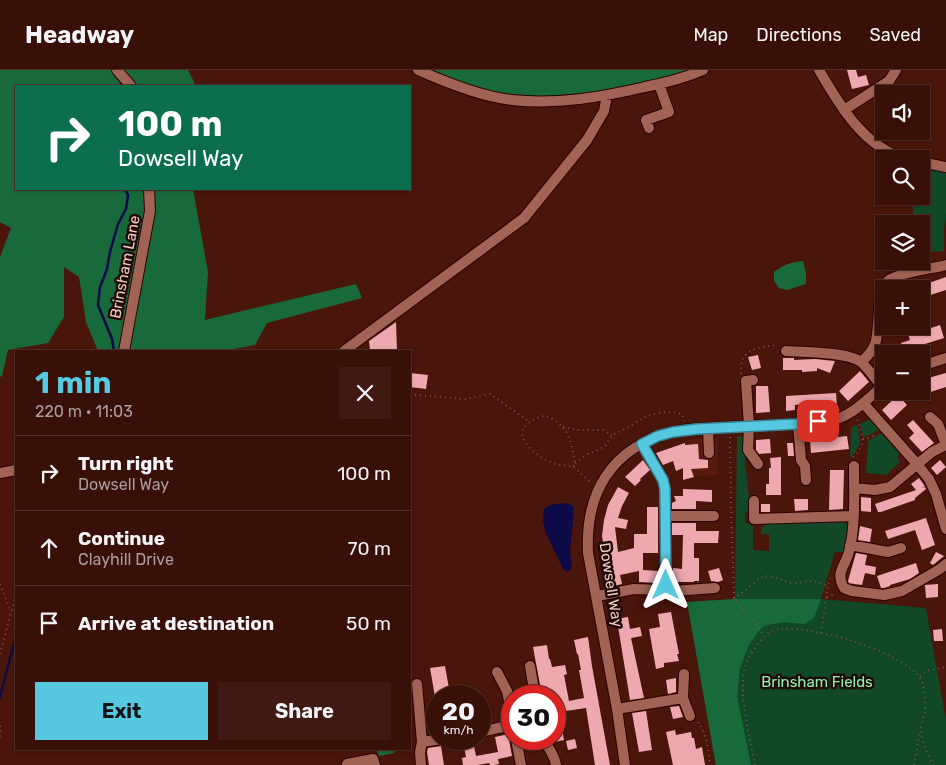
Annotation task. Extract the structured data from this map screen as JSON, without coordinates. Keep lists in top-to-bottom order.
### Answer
{
  "streets": {
    "street": ["Brinsham Lane", "Dowsell Way"]
  },
  "parks": ["Brinsham Fields"],
  "page": {
    "header": "Headway",
    "nav": ["Map", "Directions", "Saved"],
    "map_buttons": ["+", "−"],
    "turn": ["100 m", "Dowsell Way"],
    "heading": ["1 min", "220 m · 11:03"],
    "list": [
      {
        "name": "Turn right",
        "note": "Dowsell Way",
        "value": "100 m"
      },
      {
        "name": "Continue",
        "note": "Clayhill Drive",
        "value": "70 m"
      },
      {
        "name": "Arrive at destination",
        "value": "50 m"
      }
    ],
    "buttons": ["Exit", "Share"],
    "speed": "20 km/h",
    "limit": "30"
  }
}
